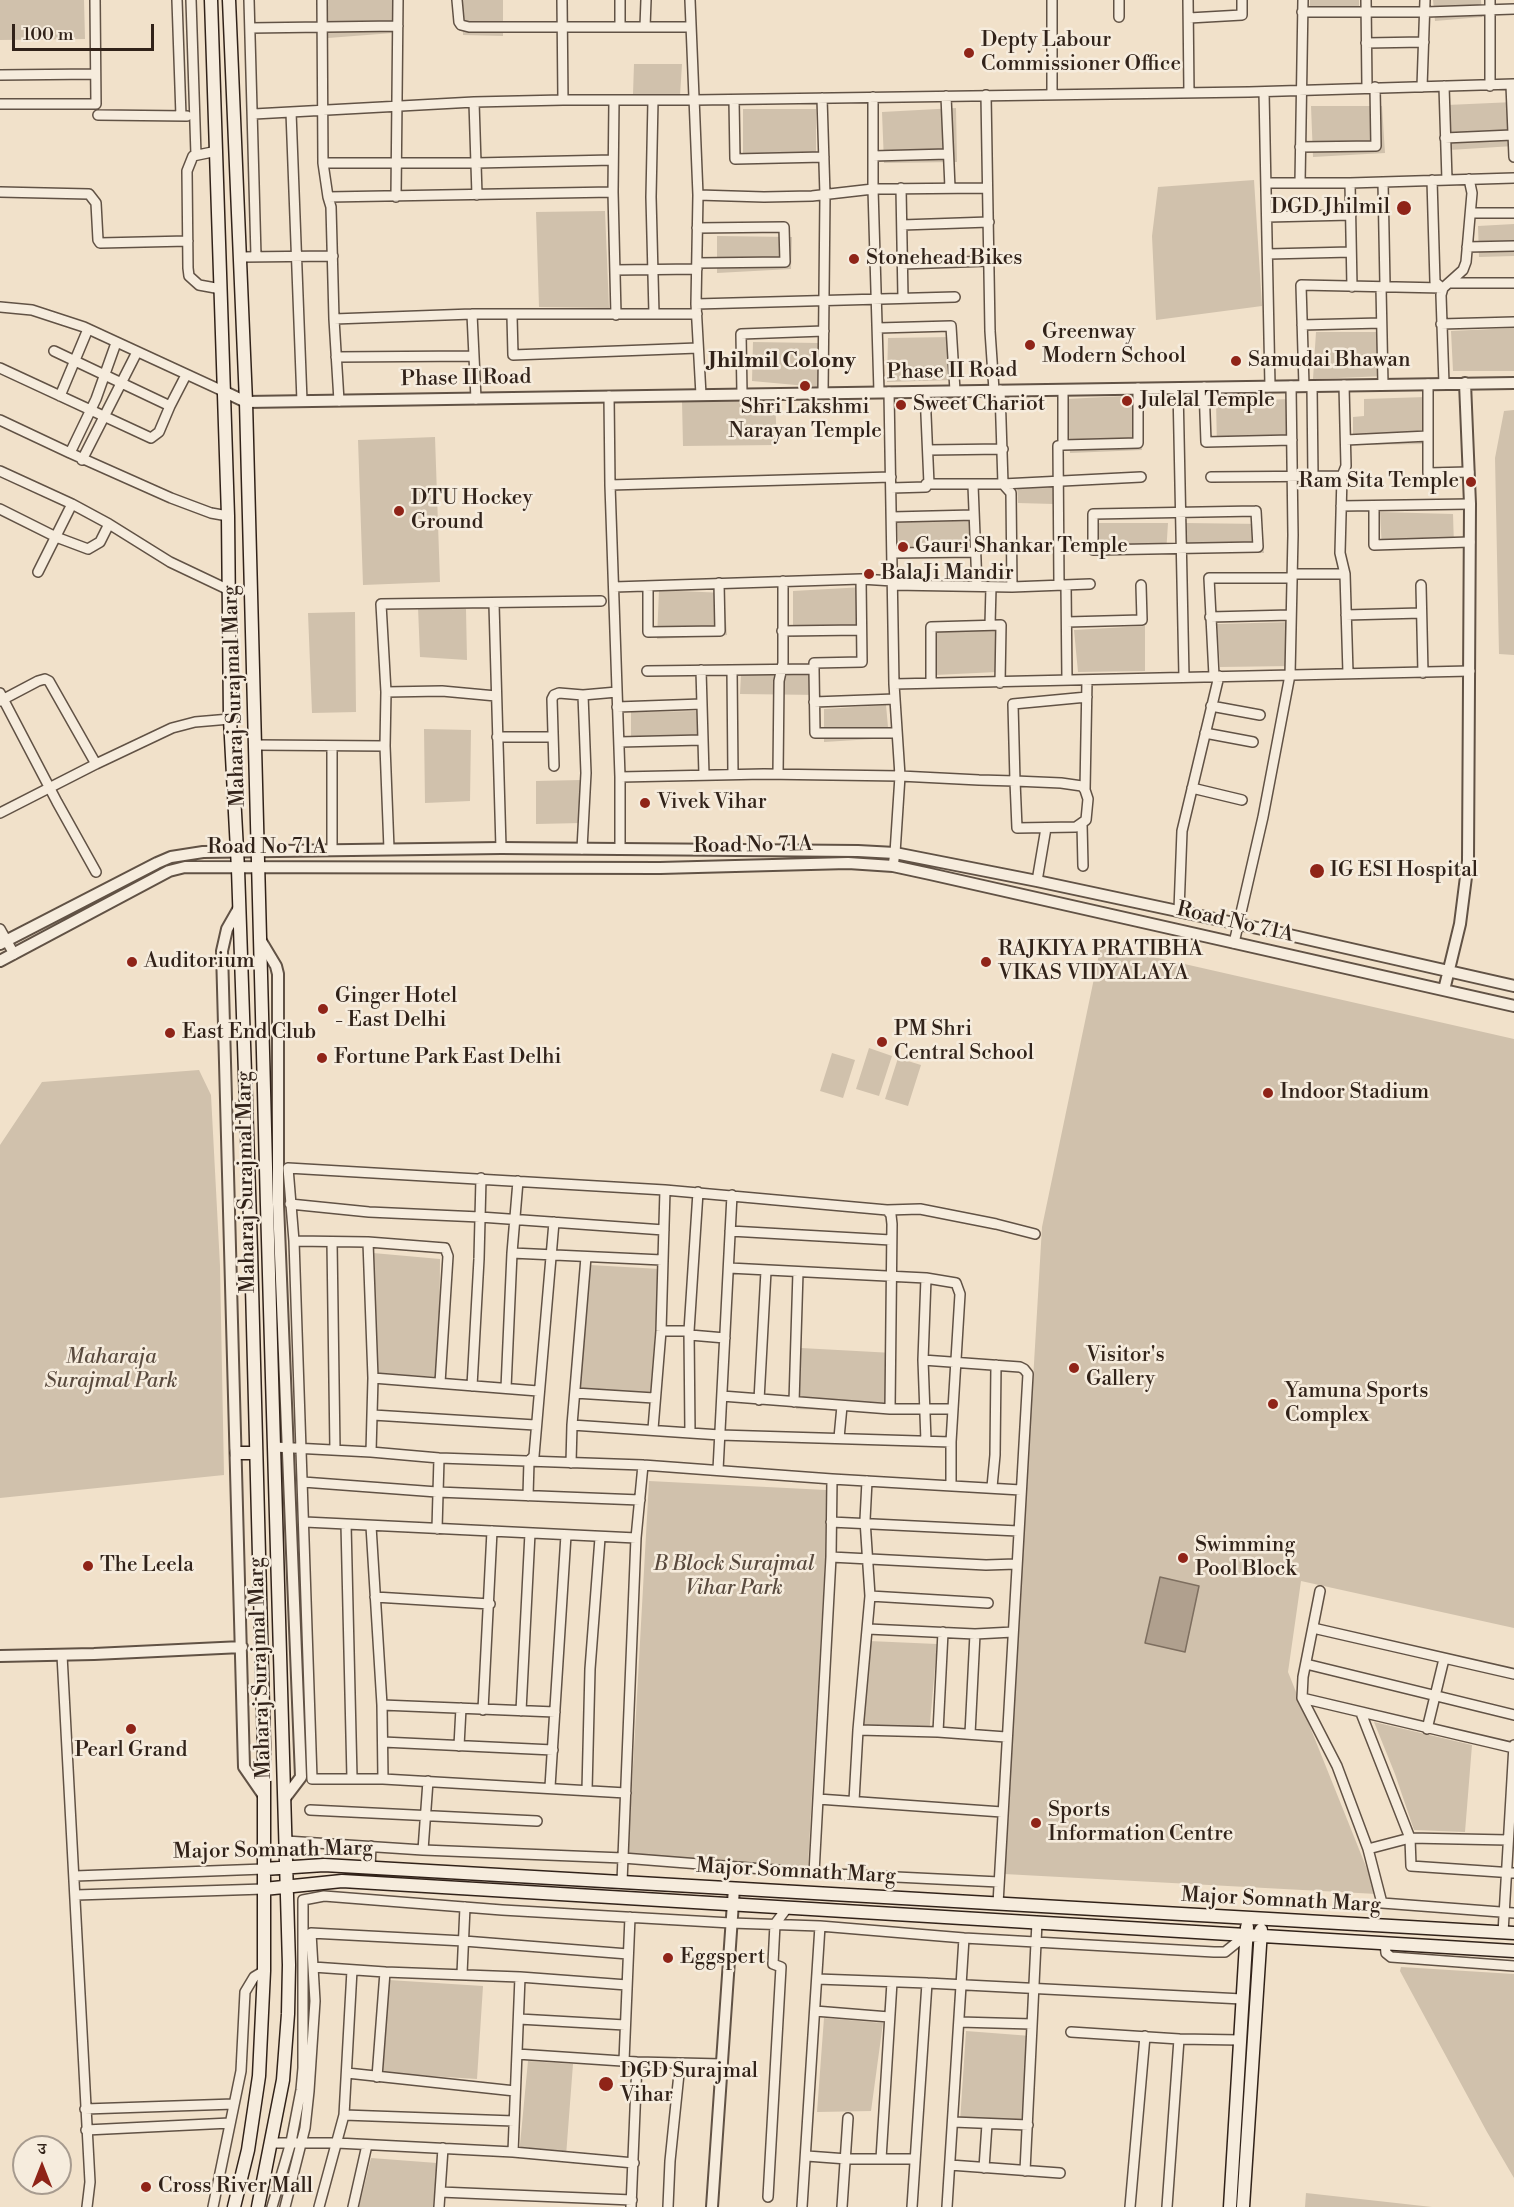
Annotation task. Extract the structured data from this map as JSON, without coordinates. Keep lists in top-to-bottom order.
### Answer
{
  "streets": {
    "main road": ["Maharaj Surajmal Marg", "Major Somnath Marg"],
    "street": ["Phase II Road", "Road No 71A"]
  },
  "crossings": [
    ["Phase II Road", "Maharaj Surajmal Marg"],
    ["Maharaj Surajmal Marg", "Road No 71A"],
    ["Maharaj Surajmal Marg", "Major Somnath Marg"]
  ],
  "districts": ["Jhilmil Colony"],
  "parks": ["Maharaja Surajmal Park", "B Block Surajmal Vihar Park"],
  "places": [
    "Depty Labour Commissioner Office",
    "DGD Jhilmil",
    "Stonehead Bikes",
    "Greenway Modern School",
    "Samudai Bhawan",
    "Shri Lakshmi Narayan Temple",
    "Julelal Temple",
    "Sweet Chariot",
    "Ram Sita Temple",
    "DTU Hockey Ground",
    "Gauri Shankar Temple",
    "BalaJi Mandir",
    "Vivek Vihar",
    "IG ESI Hospital",
    "Auditorium",
    "RAJKIYA PRATIBHA VIKAS VIDYALAYA",
    "Ginger Hotel - East Delhi",
    "East End Club",
    "PM Shri Central School",
    "Fortune Park East Delhi",
    "Indoor Stadium",
    "Visitor's Gallery",
    "Yamuna Sports Complex",
    "Swimming Pool Block",
    "The Leela",
    "Pearl Grand",
    "Sports Information Centre",
    "Eggspert",
    "DGD Surajmal Vihar",
    "Cross River Mall"
  ],
  "scale_bar": "100 m",
  "north": "top"
}
